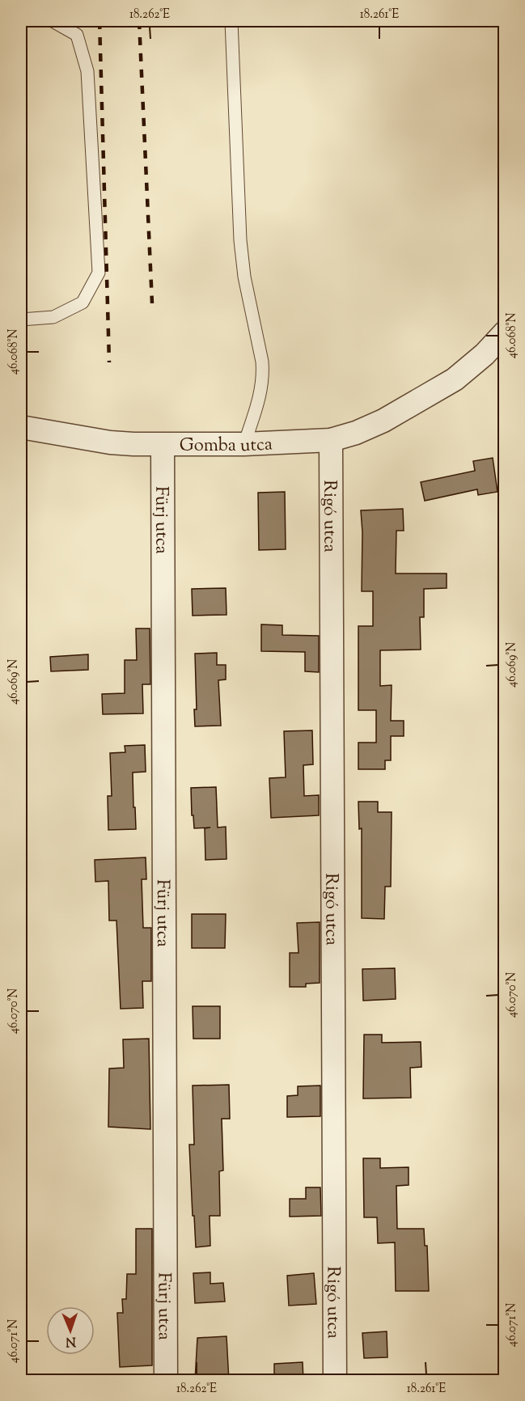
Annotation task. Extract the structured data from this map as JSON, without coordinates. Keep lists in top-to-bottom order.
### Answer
{
  "streets": {
    "street": ["Gomba utca", "Rigó utca", "Fürj utca"]
  },
  "crossings": [
    ["Gomba utca", "Rigó utca"],
    ["Gomba utca", "Fürj utca"]
  ],
  "north": "bottom",
  "coordinates": [
    "18.262°E",
    "18.261°E",
    "46.068°N",
    "46.069°N",
    "46.070°N",
    "46.071°N"
  ]
}
